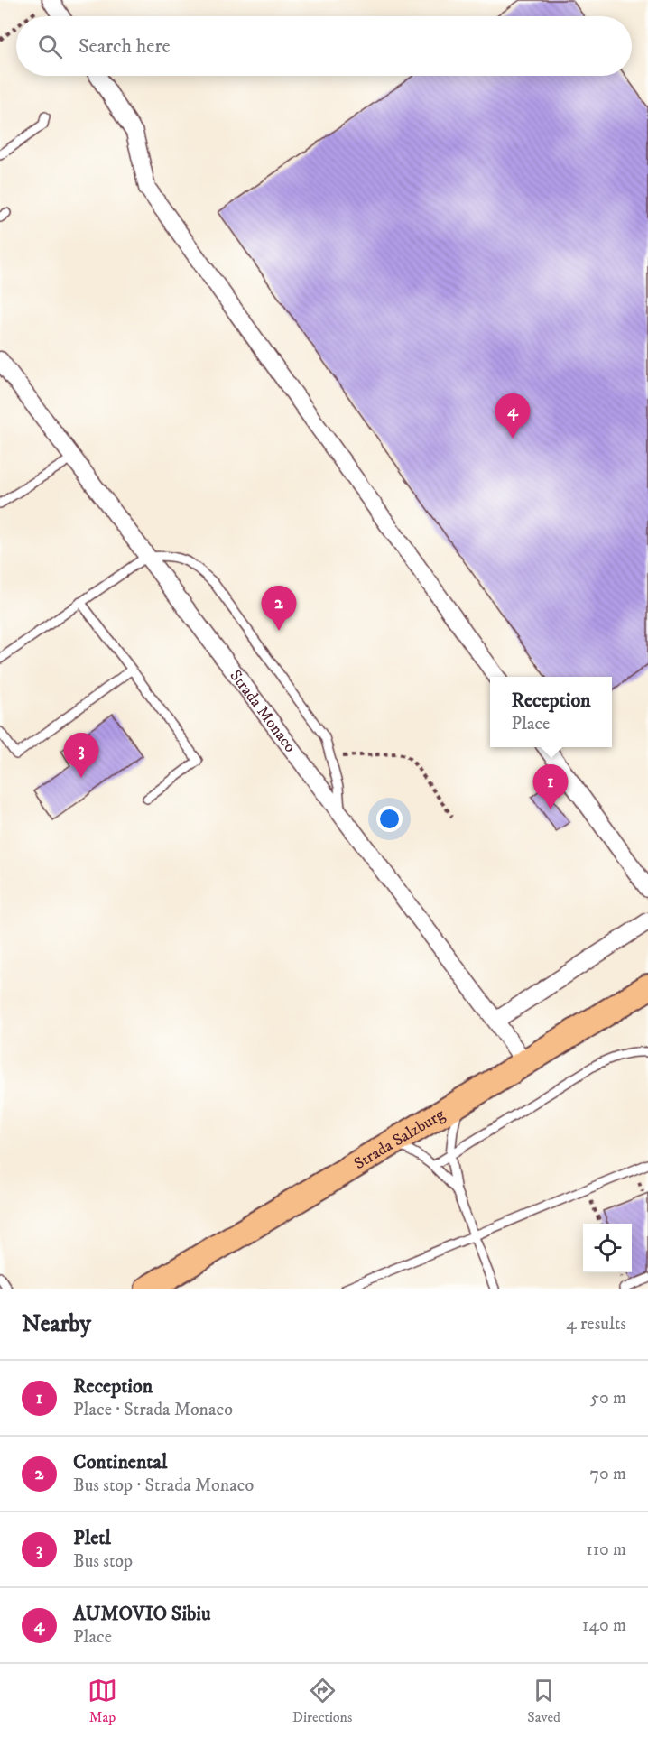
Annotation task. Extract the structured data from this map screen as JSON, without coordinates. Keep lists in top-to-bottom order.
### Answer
{
  "streets": {
    "main road": ["Strada Salzburg"],
    "street": ["Strada Monaco"]
  },
  "crossings": [
    ["Strada Monaco", "Strada Salzburg"]
  ],
  "page": {
    "search": "Search here",
    "pins": [
      "4",
      "2",
      "3",
      "1"
    ],
    "popup": ["Reception", "Place"],
    "heading": ["Nearby", "4 results"],
    "list": [
      {
        "mark": "1",
        "name": "Reception",
        "note": "Place · Strada Monaco",
        "value": "50 m"
      },
      {
        "mark": "2",
        "name": "Continental",
        "note": "Bus stop · Strada Monaco",
        "value": "70 m"
      },
      {
        "mark": "3",
        "name": "Pletl",
        "note": "Bus stop",
        "value": "110 m"
      },
      {
        "mark": "4",
        "name": "AUMOVIO Sibiu",
        "note": "Place",
        "value": "140 m"
      }
    ],
    "nav": ["Map", "Directions", "Saved"]
  }
}
